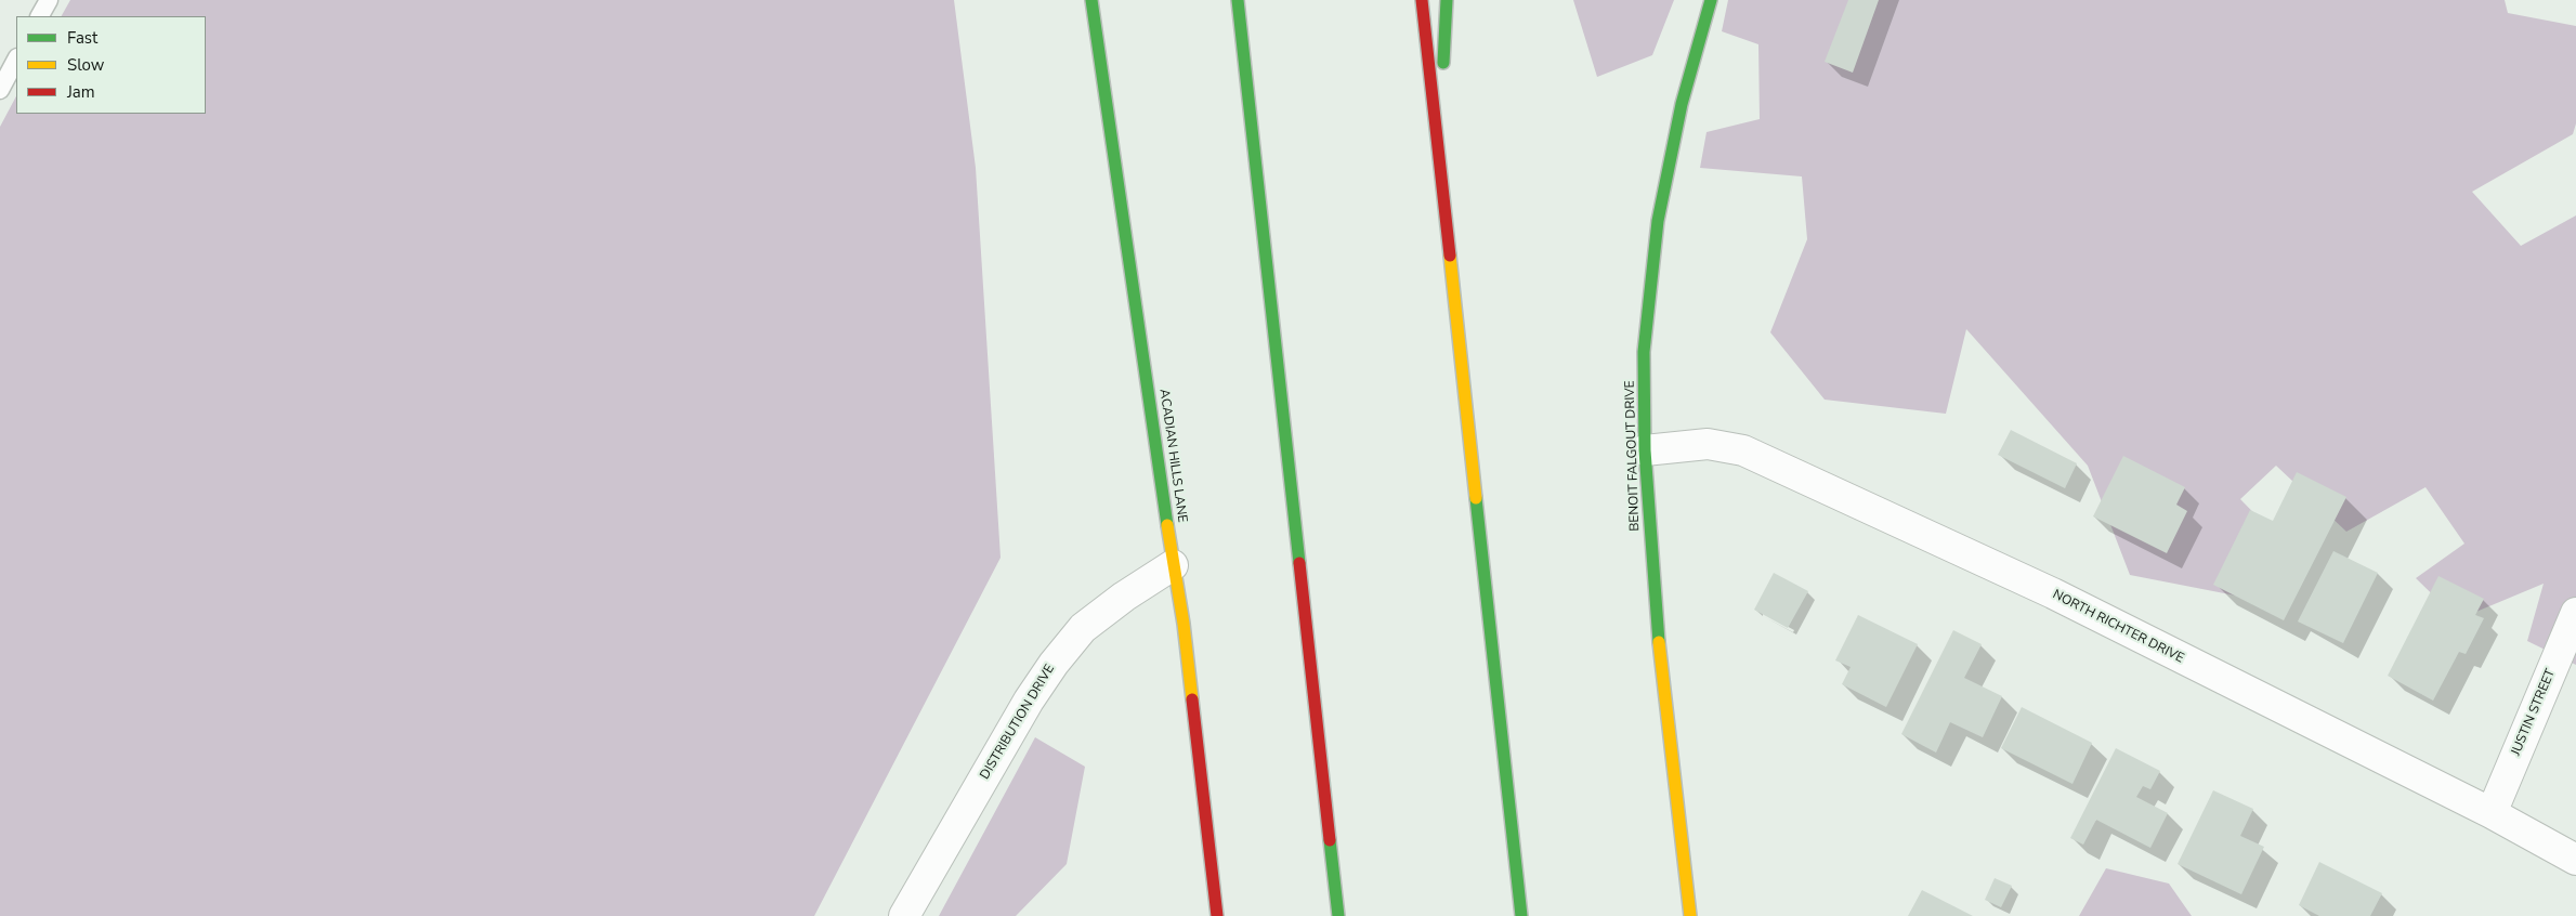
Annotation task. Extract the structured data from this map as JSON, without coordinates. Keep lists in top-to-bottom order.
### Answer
{
  "streets": {
    "main road": ["ACADIAN HILLS LANE", "BENOIT FALGOUT DRIVE"],
    "street": ["NORTH RICHTER DRIVE", "JUSTIN STREET", "DISTRIBUTION DRIVE"]
  },
  "crossings": [
    ["ACADIAN HILLS LANE", "DISTRIBUTION DRIVE"],
    ["BENOIT FALGOUT DRIVE", "NORTH RICHTER DRIVE"],
    ["NORTH RICHTER DRIVE", "JUSTIN STREET"]
  ],
  "legend": ["Fast", "Slow", "Jam"]
}
